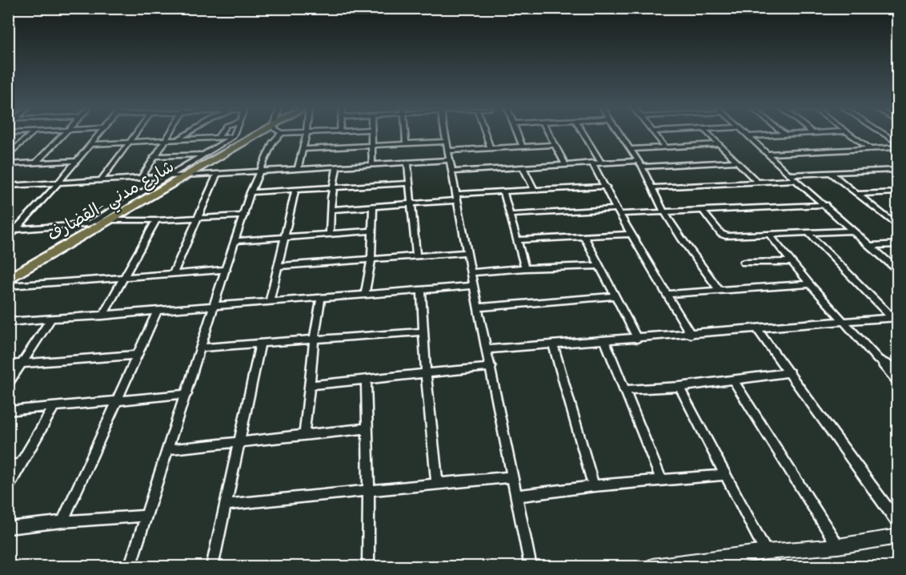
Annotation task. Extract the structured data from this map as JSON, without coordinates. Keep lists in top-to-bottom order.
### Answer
{
  "streets": {
    "highway": ["شارع مدني -القضارف"]
  }
}
